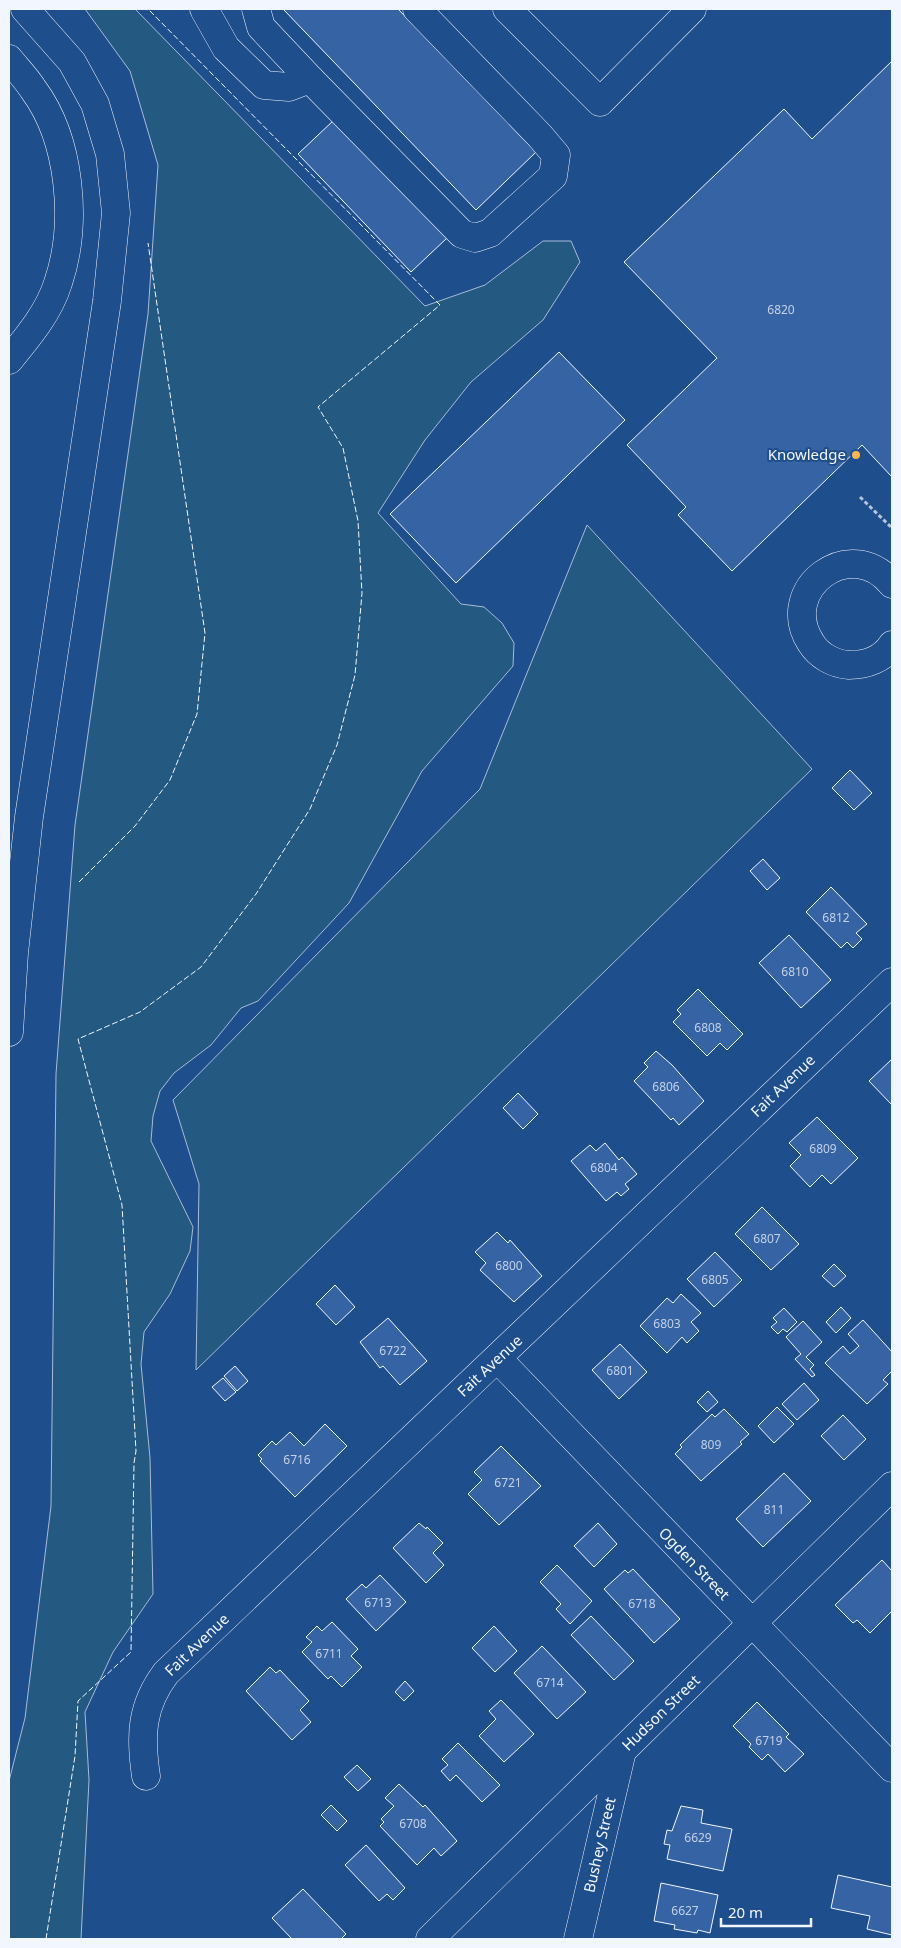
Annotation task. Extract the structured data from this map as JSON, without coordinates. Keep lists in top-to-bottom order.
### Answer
{
  "streets": {
    "main road": [
      "Fait Avenue",
      "Ogden Street",
      "Hudson Street",
      "Bushey Street"
    ]
  },
  "crossings": [
    ["Fait Avenue", "Ogden Street"],
    ["Ogden Street", "Hudson Street"],
    ["Hudson Street", "Bushey Street"]
  ],
  "places": ["Knowledge"],
  "house_numbers": [
    "6820",
    "6812",
    "6810",
    "6808",
    "6806",
    "6809",
    "6804",
    "6807",
    "6800",
    "6805",
    "6803",
    "6722",
    "6801",
    "809",
    "6716",
    "6721",
    "811",
    "6713",
    "6718",
    "6711",
    "6714",
    "6719",
    "6708",
    "6629",
    "6627"
  ],
  "scale_bar": "20 m"
}
